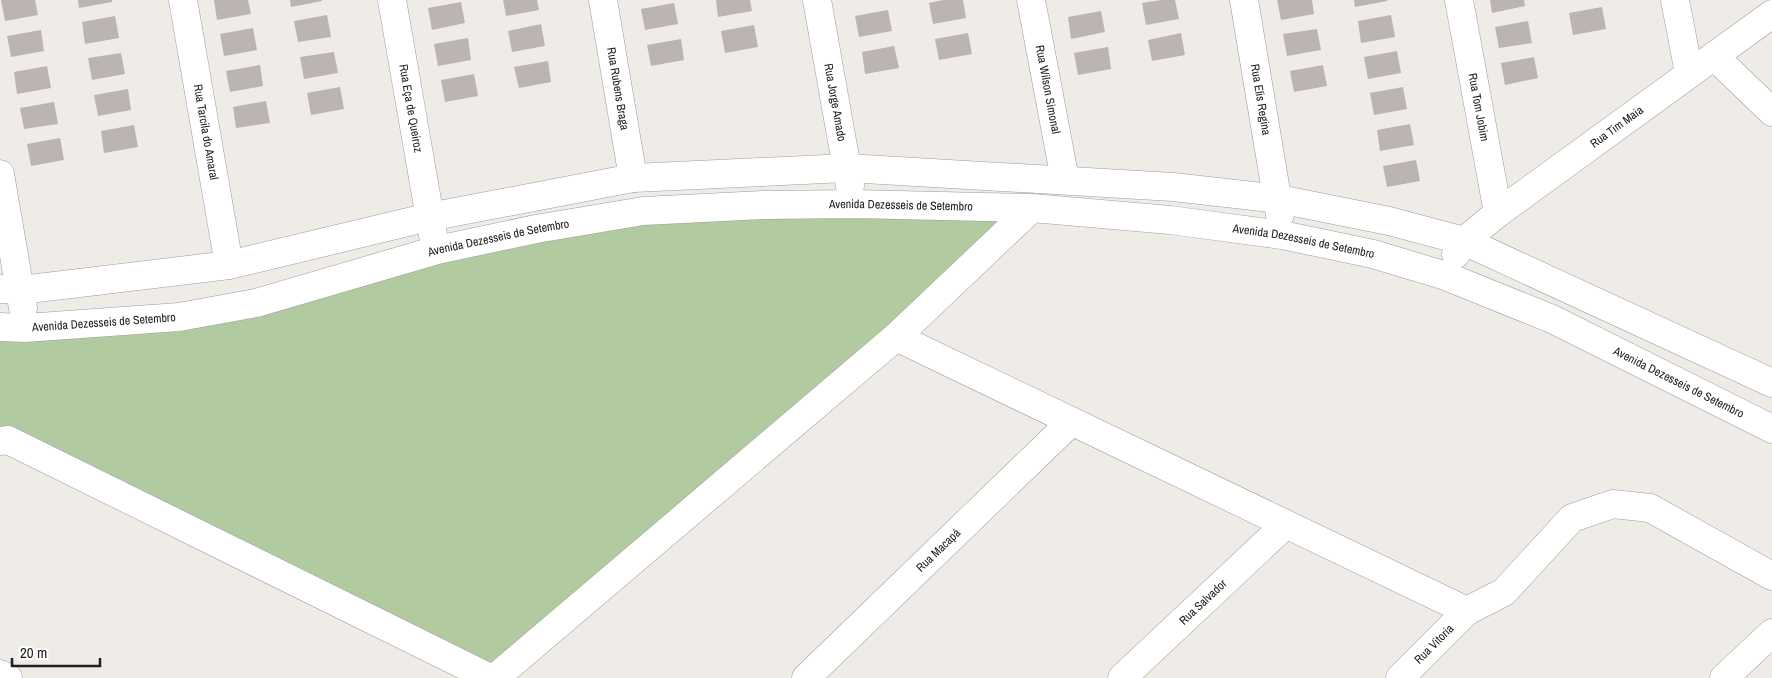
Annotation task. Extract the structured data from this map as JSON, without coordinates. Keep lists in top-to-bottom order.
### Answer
{
  "streets": {
    "street": [
      "Rua Rubens Braga",
      "Rua Wilson Simonal",
      "Rua Elis Regina",
      "Rua Jorge Amado",
      "Rua Tom Jobim",
      "Rua Eça de Queiroz",
      "Rua Tim Maia",
      "Rua Tarcila do Amaral",
      "Avenida Dezesseis de Setembro",
      "Rua Macapá",
      "Rua Salvador",
      "Rua Vitoria"
    ]
  },
  "crossings": [
    ["Rua Elis Regina", "Avenida Dezesseis de Setembro"],
    ["Rua Jorge Amado", "Avenida Dezesseis de Setembro"],
    ["Rua Tom Jobim", "Rua Tim Maia"],
    ["Rua Eça de Queiroz", "Avenida Dezesseis de Setembro"],
    ["Rua Tim Maia", "Avenida Dezesseis de Setembro"]
  ],
  "scale_bar": "20 m"
}
